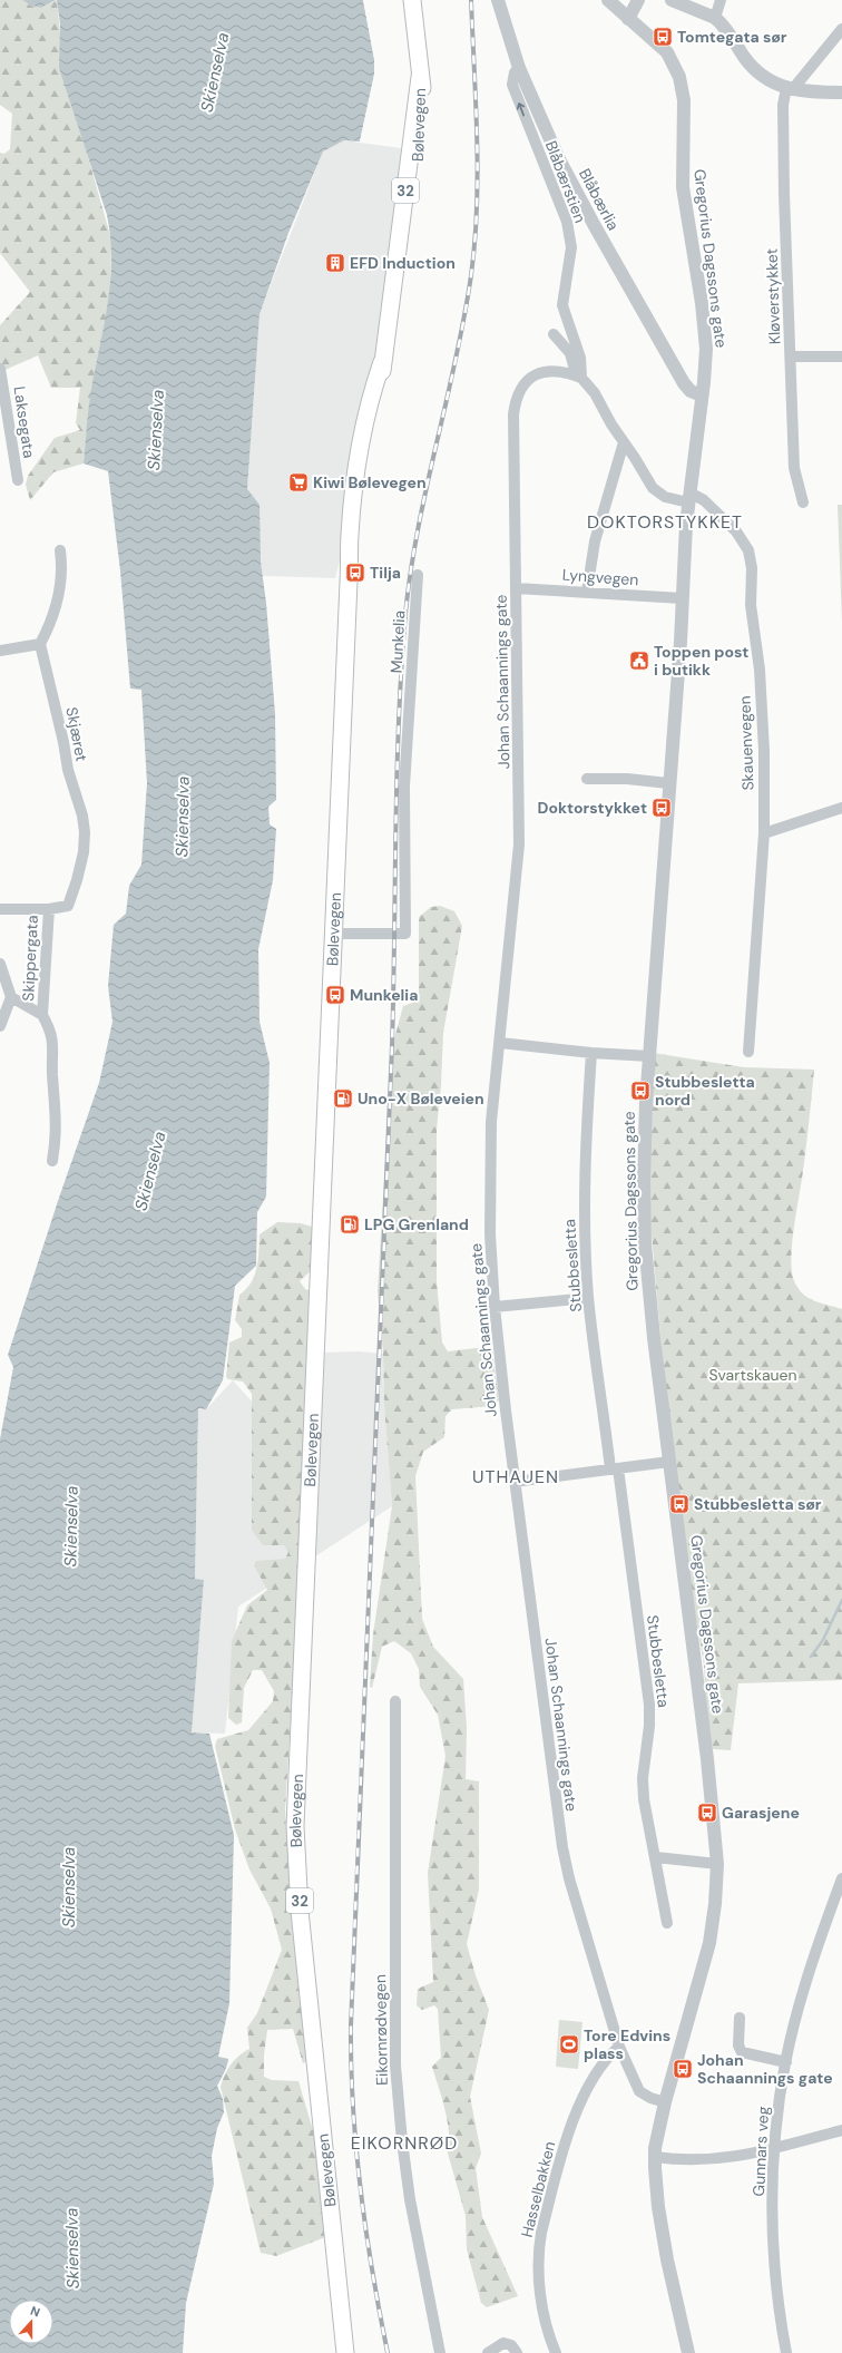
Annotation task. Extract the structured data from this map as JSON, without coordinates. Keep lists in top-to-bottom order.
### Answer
{
  "streets": {
    "main road": ["Bølevegen", "32"],
    "street": [
      "Blåbærstien",
      "Blåbærlia",
      "Gregorius Dagssons gate",
      "Kløverstykket",
      "Laksegata",
      "Lyngvegen",
      "Munkelia",
      "Johan Schaannings gate",
      "Skjæret",
      "Skauenvegen",
      "Skippergata",
      "Stubbesletta",
      "Eikornrødvegen",
      "Gunnars veg",
      "Hasselbakken"
    ]
  },
  "crossings": [
    ["Bølevegen", "Munkelia"],
    ["Blåbærstien", "Blåbærlia"],
    ["Blåbærstien", "Johan Schaannings gate"],
    ["Blåbærlia", "Gregorius Dagssons gate"],
    ["Gregorius Dagssons gate", "Lyngvegen"],
    ["Gregorius Dagssons gate", "Johan Schaannings gate"],
    ["Gregorius Dagssons gate", "Skauenvegen"],
    ["Lyngvegen", "Johan Schaannings gate"],
    ["Johan Schaannings gate", "Hasselbakken"],
    ["Skjæret", "Skippergata"]
  ],
  "one_way": ["Blåbærstien"],
  "districts": ["DOKTORSTYKKET", "UTHAUEN", "EIKORNRØD"],
  "water": ["Skienselva"],
  "parks": ["Svartskauen"],
  "places": {
    "bus stop": [
      "Tomtegata sør",
      "Tilja",
      "Doktorstykket",
      "Munkelia",
      "Stubbesletta nord",
      "Stubbesletta sør",
      "Garasjene",
      "Johan Schaannings gate"
    ],
    "building": ["EFD Induction"],
    "supermarket": ["Kiwi Bølevegen"],
    "public building": ["Toppen post i butikk"],
    "fuel station": ["Uno-X Bøleveien", "LPG Grenland"],
    "sports": ["Tore Edvins plass"]
  },
  "north": "top"
}
